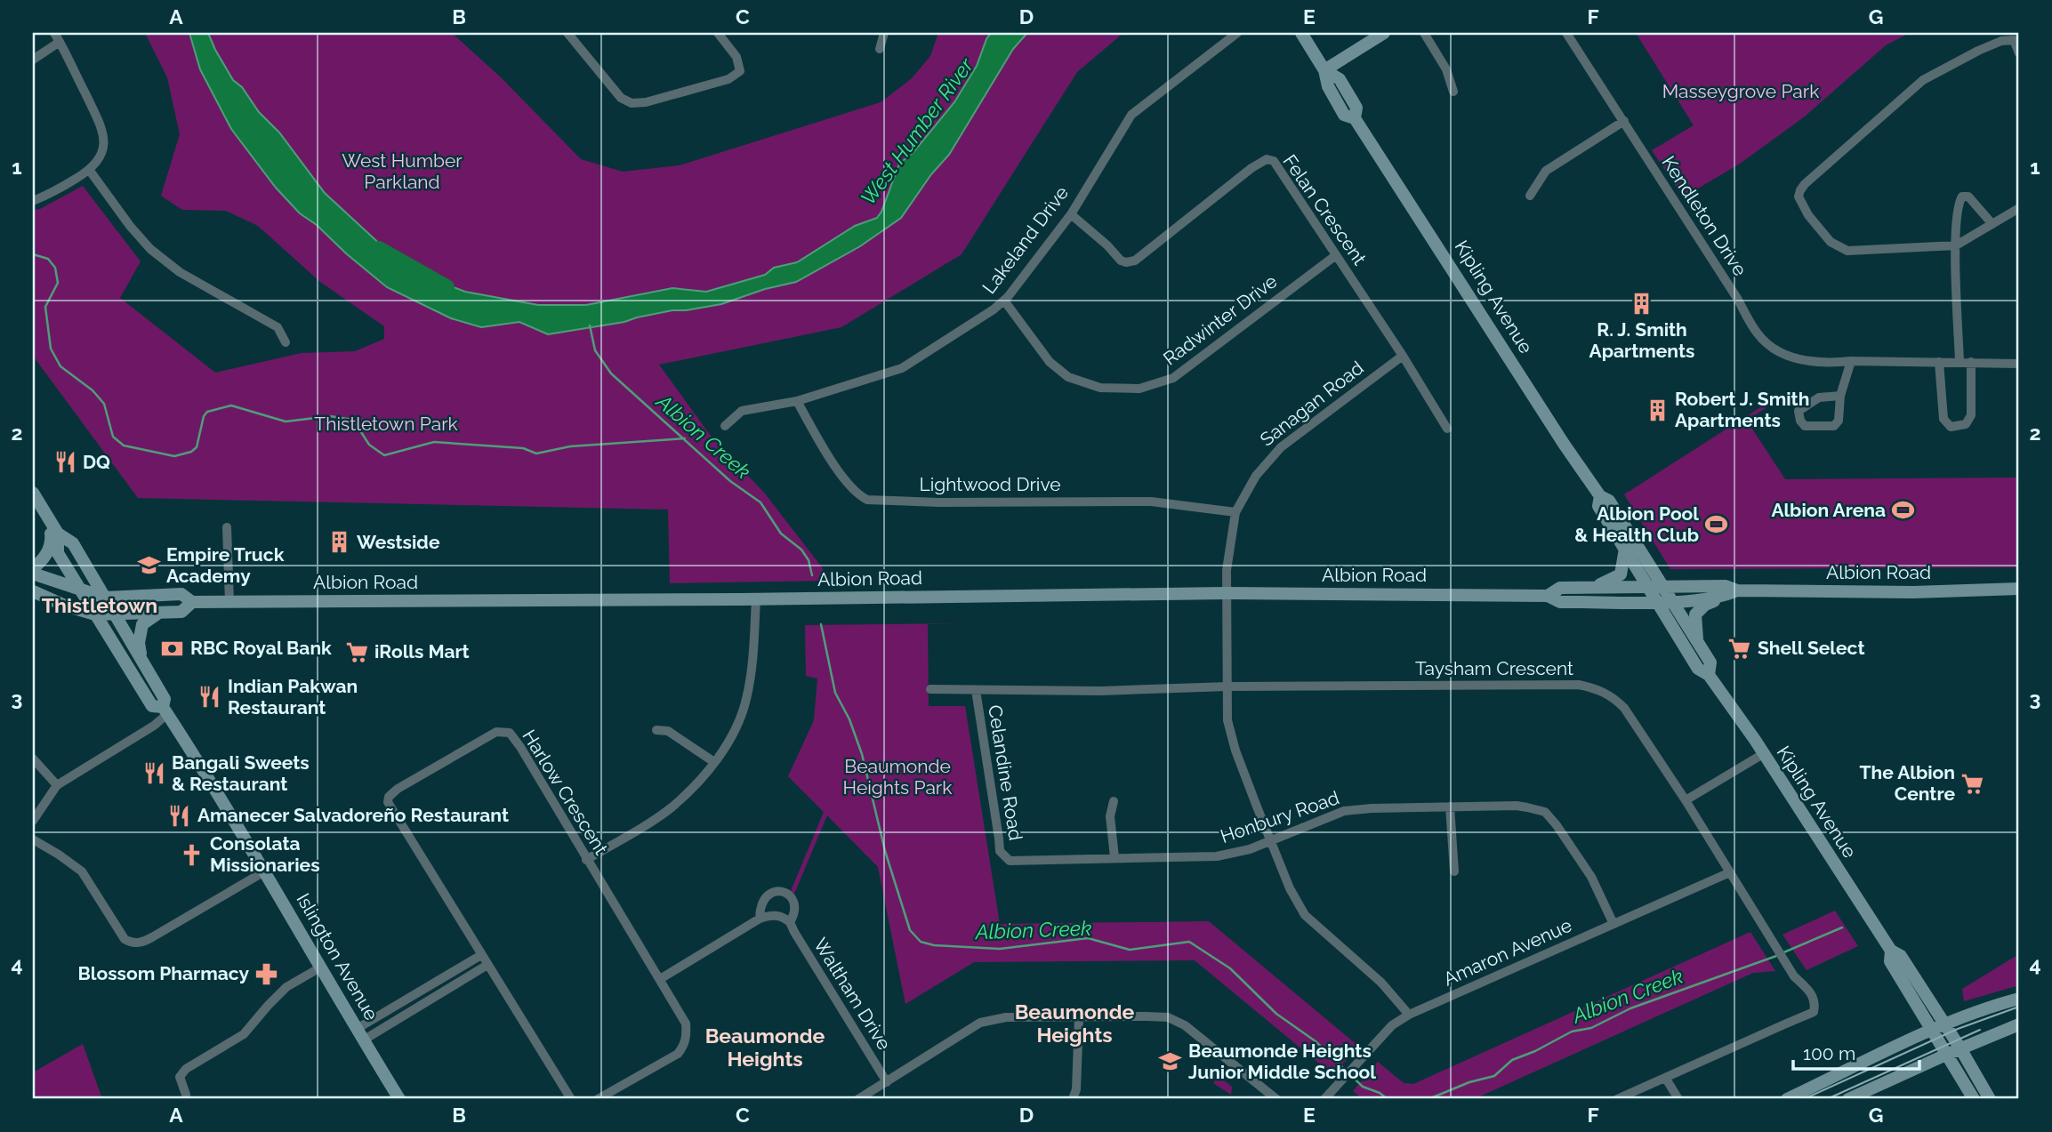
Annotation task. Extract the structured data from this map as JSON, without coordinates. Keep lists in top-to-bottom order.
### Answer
{
  "streets": {
    "main road": ["Kipling Avenue", "Albion Road", "Islington Avenue"],
    "street": [
      "Felan Crescent",
      "Kendleton Drive",
      "Lakeland Drive",
      "Radwinter Drive",
      "Sanagan Road",
      "Lightwood Drive",
      "Taysham Crescent",
      "Celandine Road",
      "Harlow Crescent",
      "Honbury Road",
      "Amaron Avenue",
      "Waltham Drive"
    ]
  },
  "crossings": [
    ["Felan Crescent", "Lakeland Drive"],
    ["Felan Crescent", "Radwinter Drive"],
    ["Felan Crescent", "Sanagan Road"],
    ["Lakeland Drive", "Radwinter Drive"],
    ["Lakeland Drive", "Lightwood Drive"],
    ["Kipling Avenue", "Albion Road"],
    ["Sanagan Road", "Lightwood Drive"],
    ["Sanagan Road", "Albion Road"],
    ["Sanagan Road", "Taysham Crescent"],
    ["Sanagan Road", "Honbury Road"],
    ["Sanagan Road", "Amaron Avenue"],
    ["Albion Road", "Islington Avenue"],
    ["Taysham Crescent", "Celandine Road"],
    ["Taysham Crescent", "Amaron Avenue"],
    ["Celandine Road", "Honbury Road"],
    ["Honbury Road", "Amaron Avenue"]
  ],
  "districts": ["Thistletown", "Beaumonde Heights", "Beaumonde Heights"],
  "water": ["West Humber River", "Albion Creek"],
  "parks": [
    "Masseygrove Park",
    "West Humber Parkland",
    "Thistletown Park",
    "Beaumonde Heights Park"
  ],
  "places": {
    "building": ["R. J. Smith Apartments", "Robert J. Smith Apartments", "Westside"],
    "restaurant": [
      "DQ",
      "Indian Pakwan Restaurant",
      "Bangali Sweets & Restaurant",
      "Amanecer Salvadoreño Restaurant"
    ],
    "sports": ["Albion Arena", "Albion Pool & Health Club"],
    "school or university": ["Empire Truck Academy", "Beaumonde Heights Junior Middle School"],
    "bank": ["RBC Royal Bank"],
    "supermarket": ["Shell Select", "iRolls Mart", "The Albion Centre"],
    "church": ["Consolata Missionaries"],
    "pharmacy": ["Blossom Pharmacy"]
  },
  "scale_bar": "100 m",
  "grid": {
    "columns": [
      "A",
      "B",
      "C",
      "D",
      "E",
      "F",
      "G"
    ],
    "rows": [
      "1",
      "2",
      "3",
      "4"
    ]
  }
}
